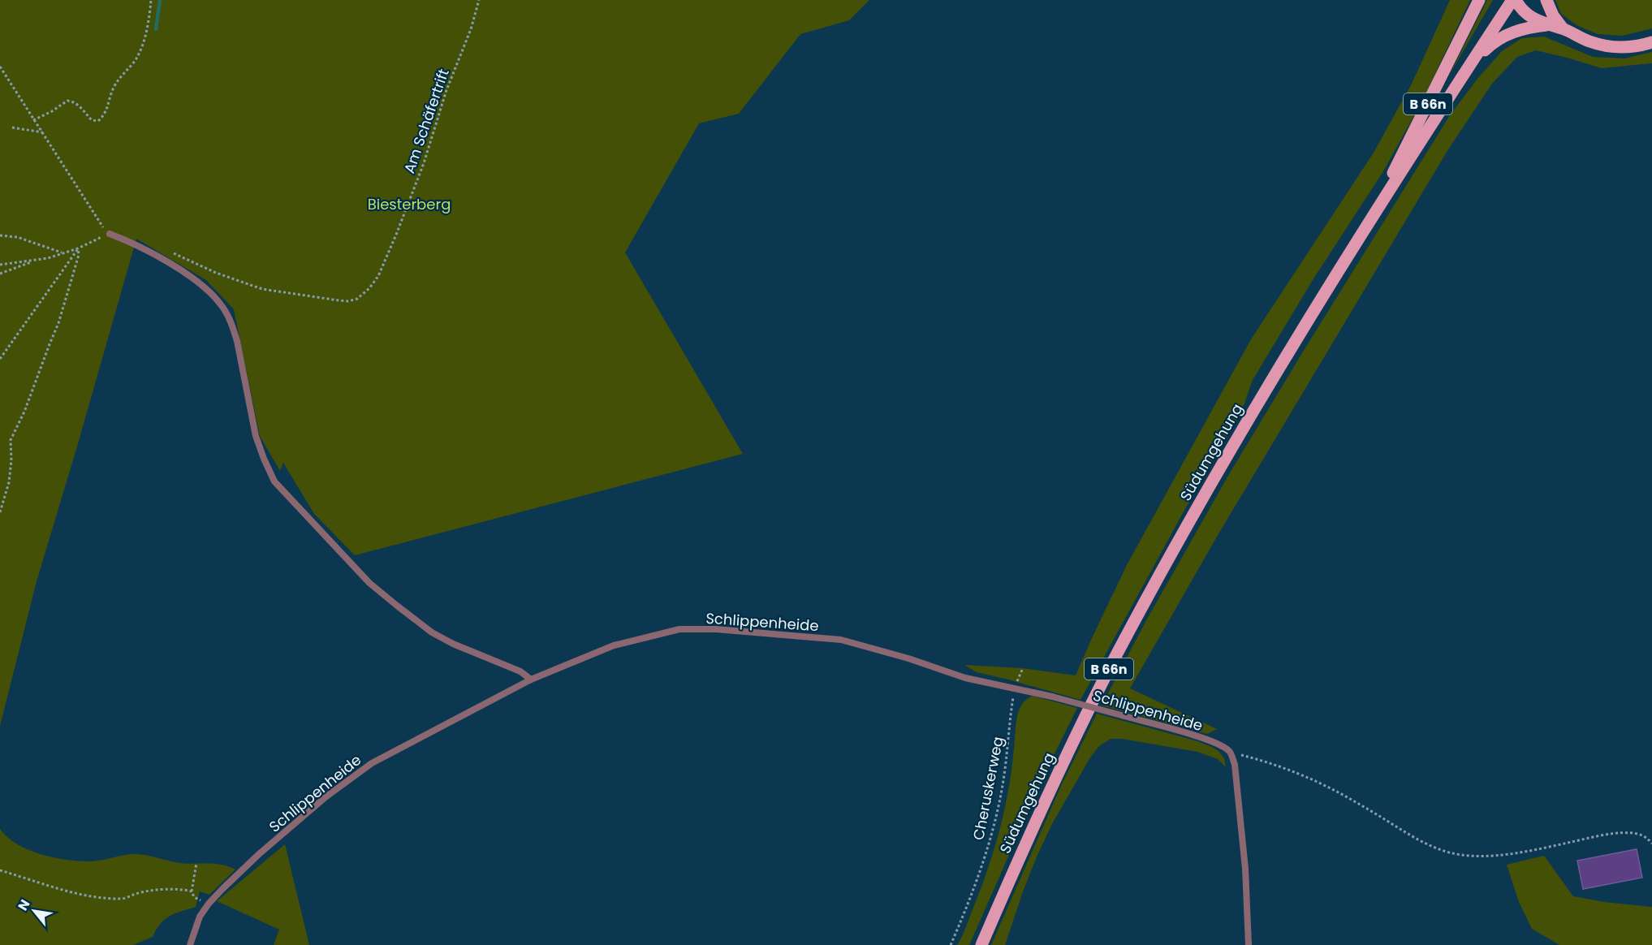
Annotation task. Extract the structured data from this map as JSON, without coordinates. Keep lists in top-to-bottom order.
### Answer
{
  "streets": {
    "main road": ["B 66n", "Südumgehung"],
    "lane": ["Schlippenheide"],
    "path": ["Am Schäfertrift", "Cheruskerweg"]
  },
  "crossings": [
    ["B 66n", "Südumgehung"],
    ["Schlippenheide", "Cheruskerweg"]
  ],
  "parks": ["Biesterberg"],
  "north": "top left"
}
